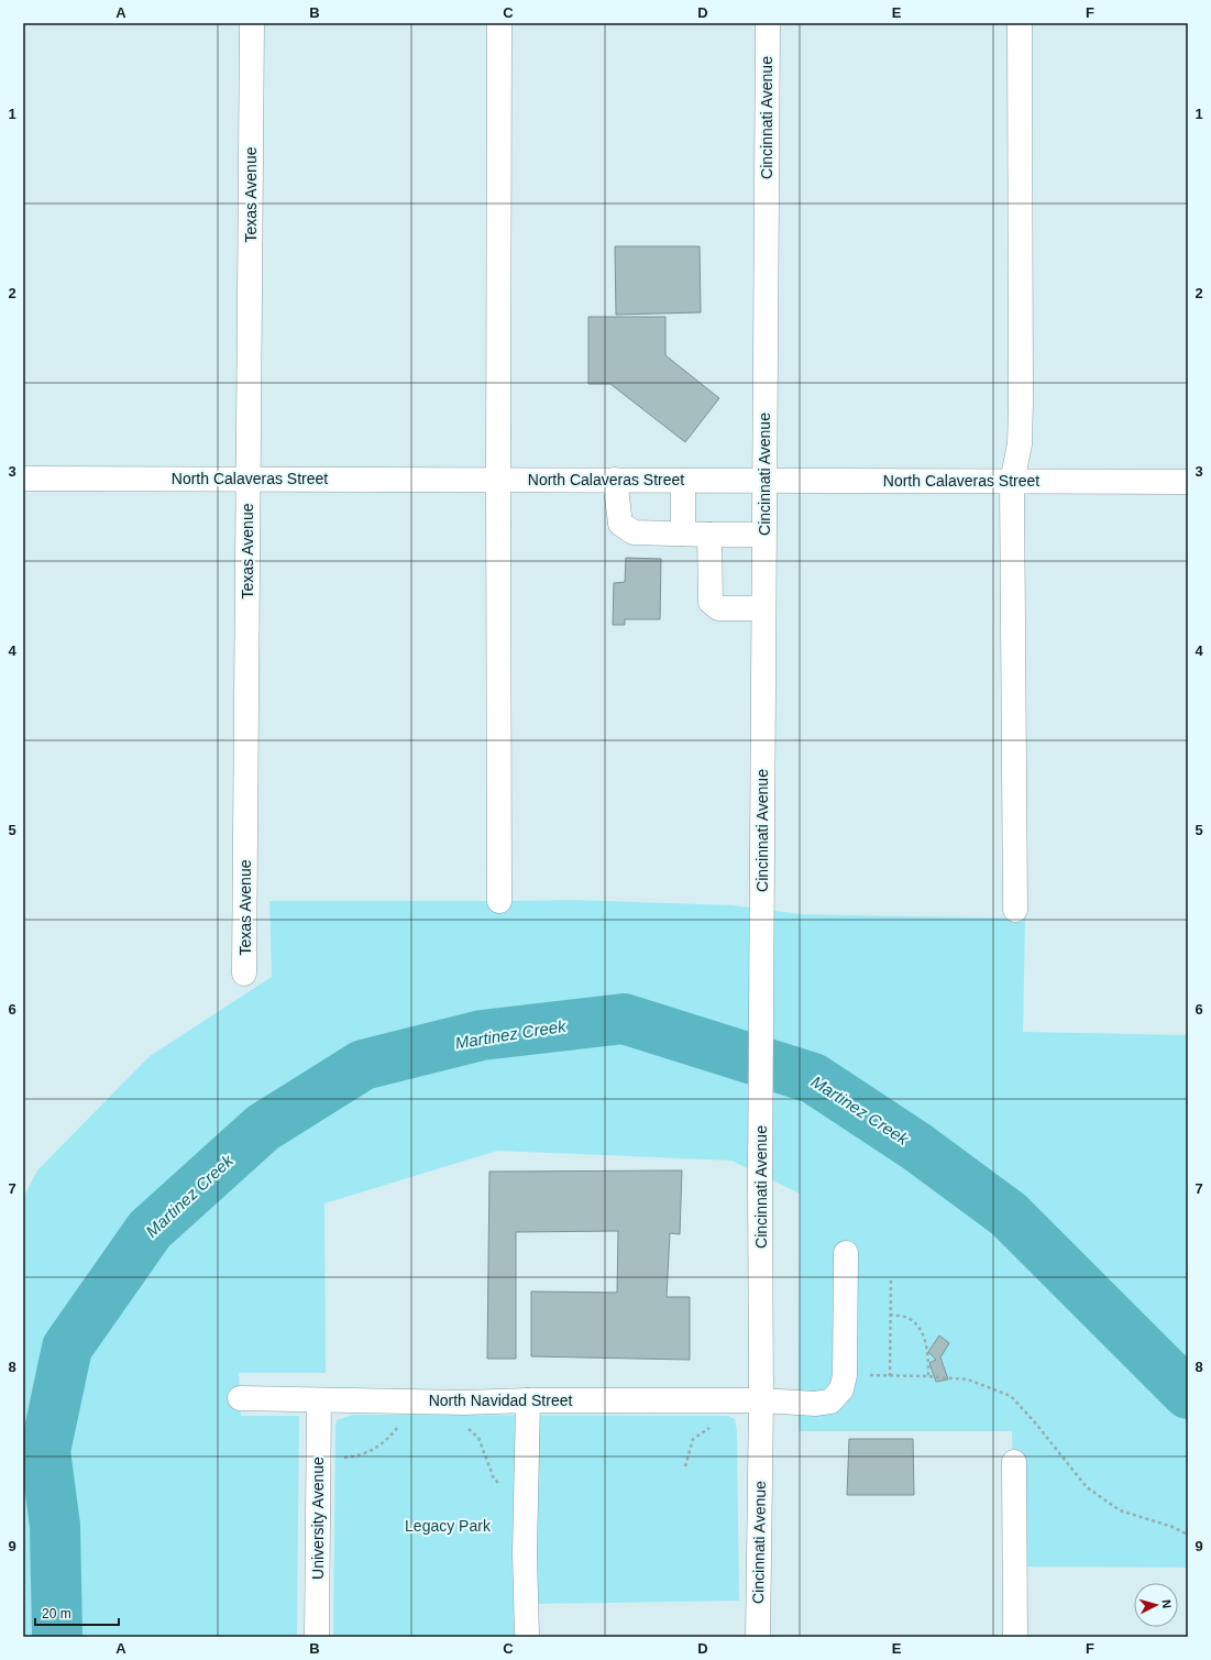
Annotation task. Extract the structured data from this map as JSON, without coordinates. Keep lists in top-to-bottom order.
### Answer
{
  "streets": {
    "street": [
      "Cincinnati Avenue",
      "Texas Avenue",
      "North Calaveras Street",
      "North Navidad Street",
      "University Avenue"
    ]
  },
  "crossings": [
    ["Cincinnati Avenue", "North Calaveras Street"],
    ["Cincinnati Avenue", "North Navidad Street"],
    ["Texas Avenue", "North Calaveras Street"],
    ["North Navidad Street", "University Avenue"]
  ],
  "water": ["Martinez Creek"],
  "parks": ["Legacy Park"],
  "scale_bar": "20 m",
  "north": "right",
  "grid": {
    "columns": [
      "A",
      "B",
      "C",
      "D",
      "E",
      "F"
    ],
    "rows": [
      "1",
      "2",
      "3",
      "4",
      "5",
      "6",
      "7",
      "8",
      "9"
    ]
  }
}
